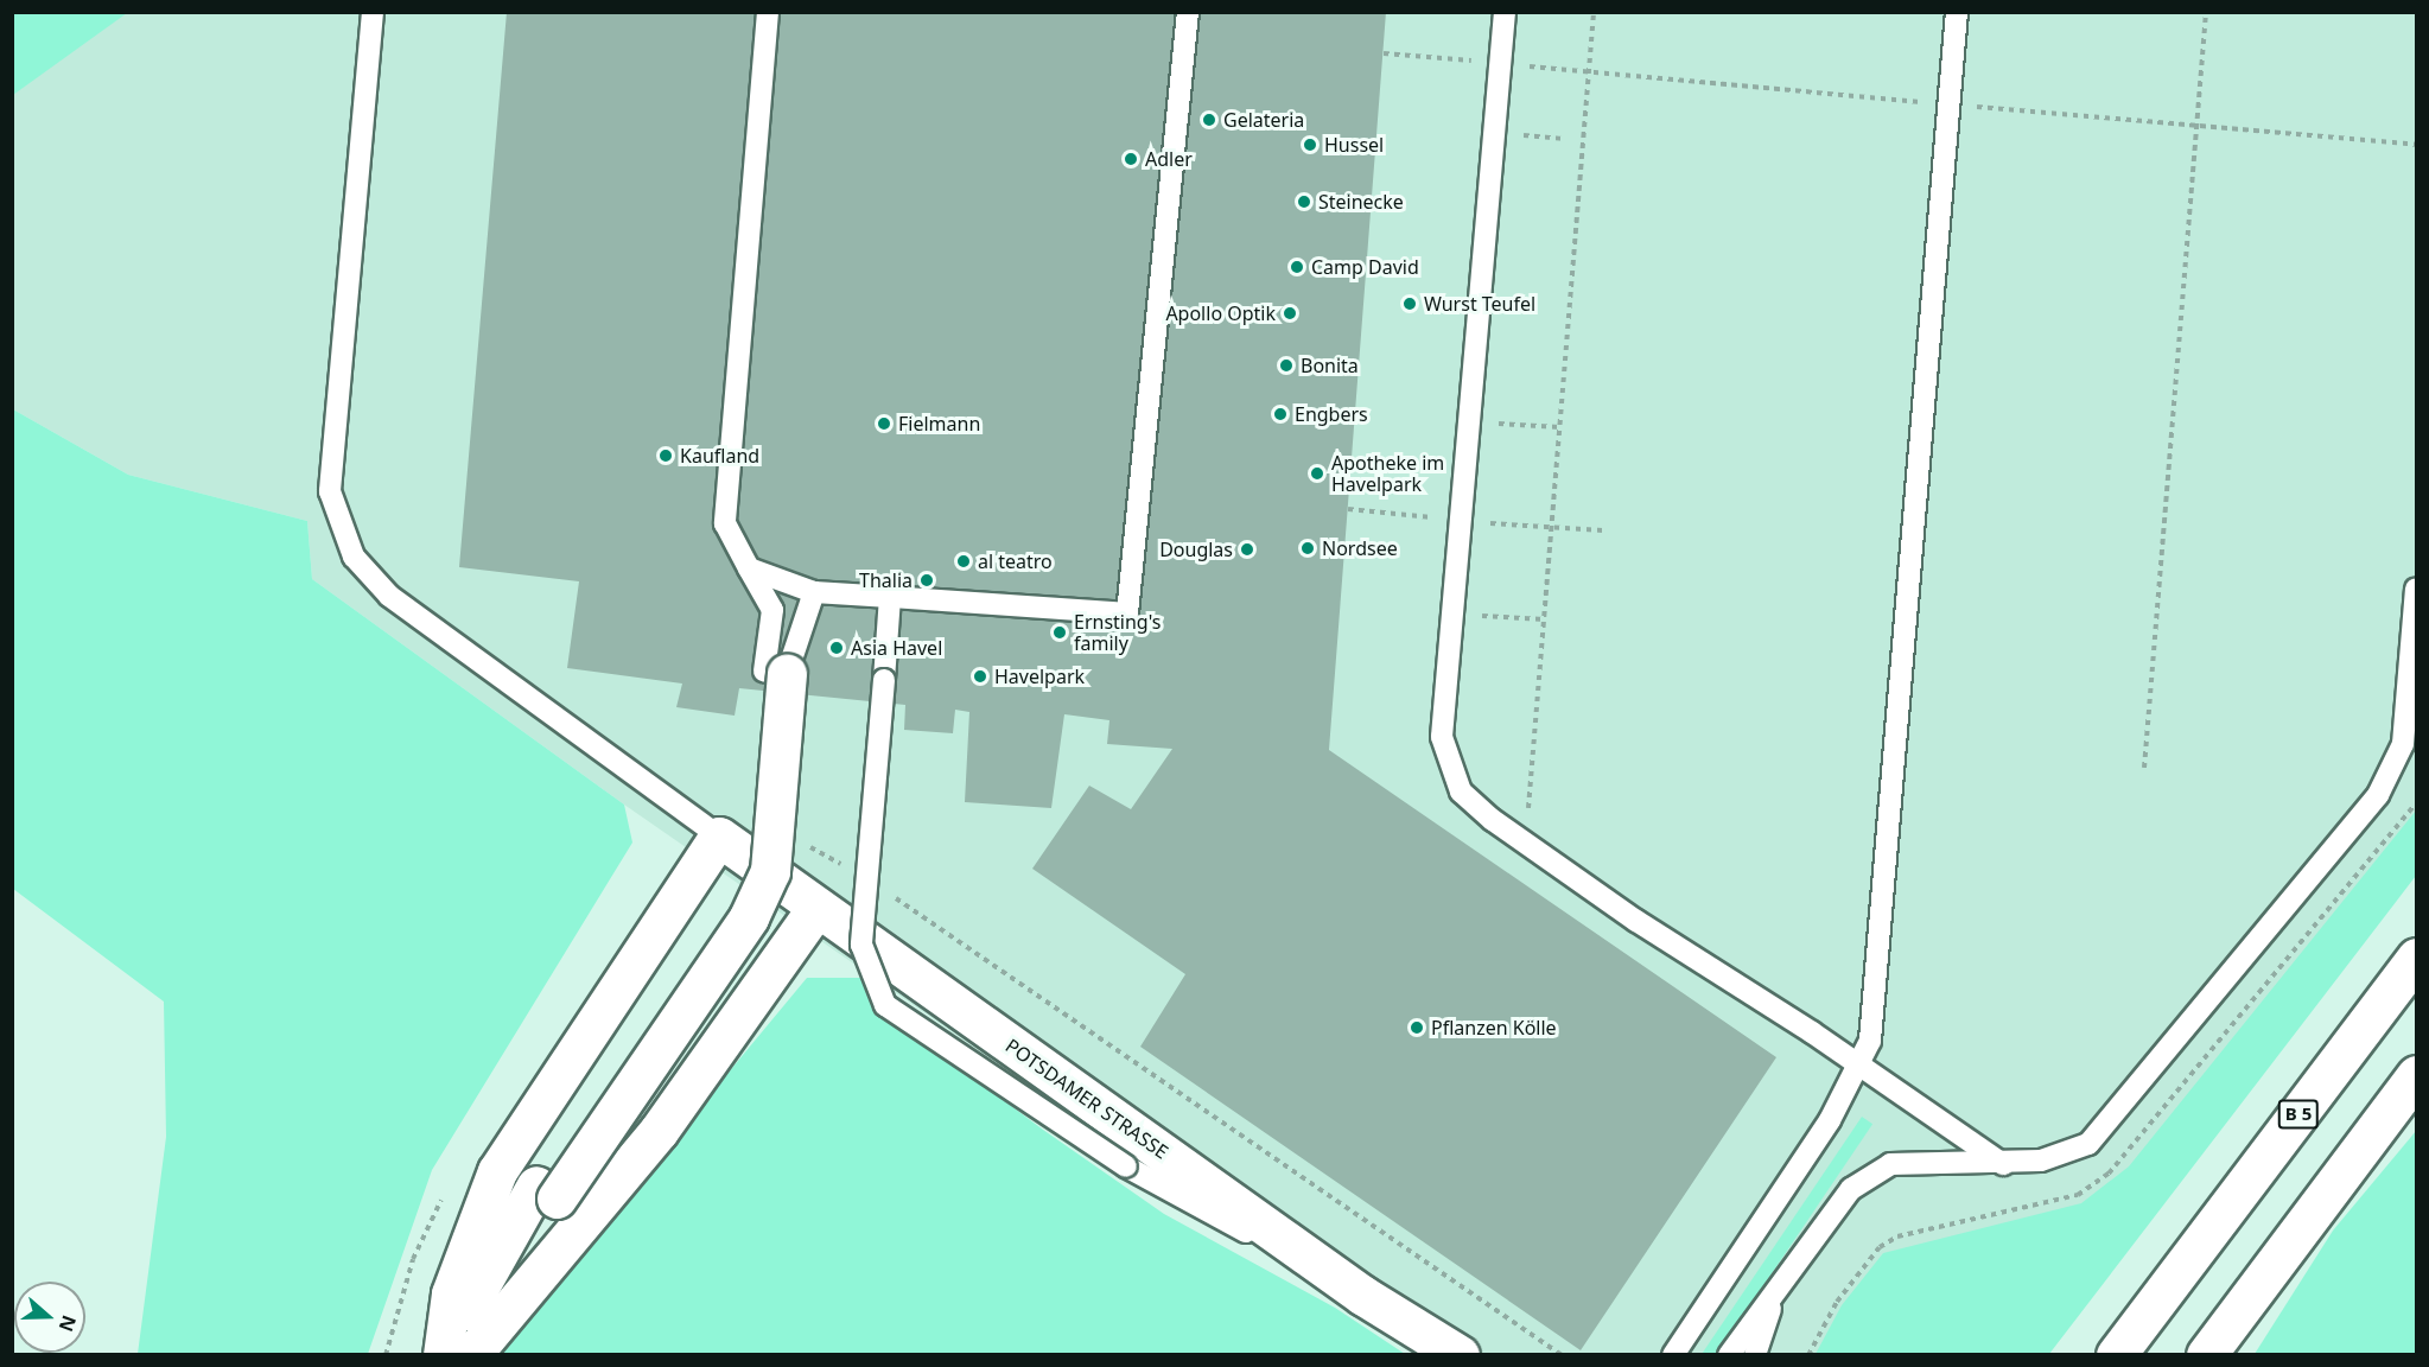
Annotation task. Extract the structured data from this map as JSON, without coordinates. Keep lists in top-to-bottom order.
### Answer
{
  "streets": {
    "main road": ["POTSDAMER STRASSE", "B 5"]
  },
  "places": [
    "Gelateria",
    "Hussel",
    "Adler",
    "Steinecke",
    "Camp David",
    "Wurst Teufel",
    "Apollo Optik",
    "Bonita",
    "Engbers",
    "Fielmann",
    "Kaufland",
    "Apotheke im Havelpark",
    "Nordsee",
    "Douglas",
    "al teatro",
    "Thalia",
    "Ernsting's family",
    "Asia Havel",
    "Havelpark",
    "Pflanzen Kölle"
  ],
  "north": "right"
}
